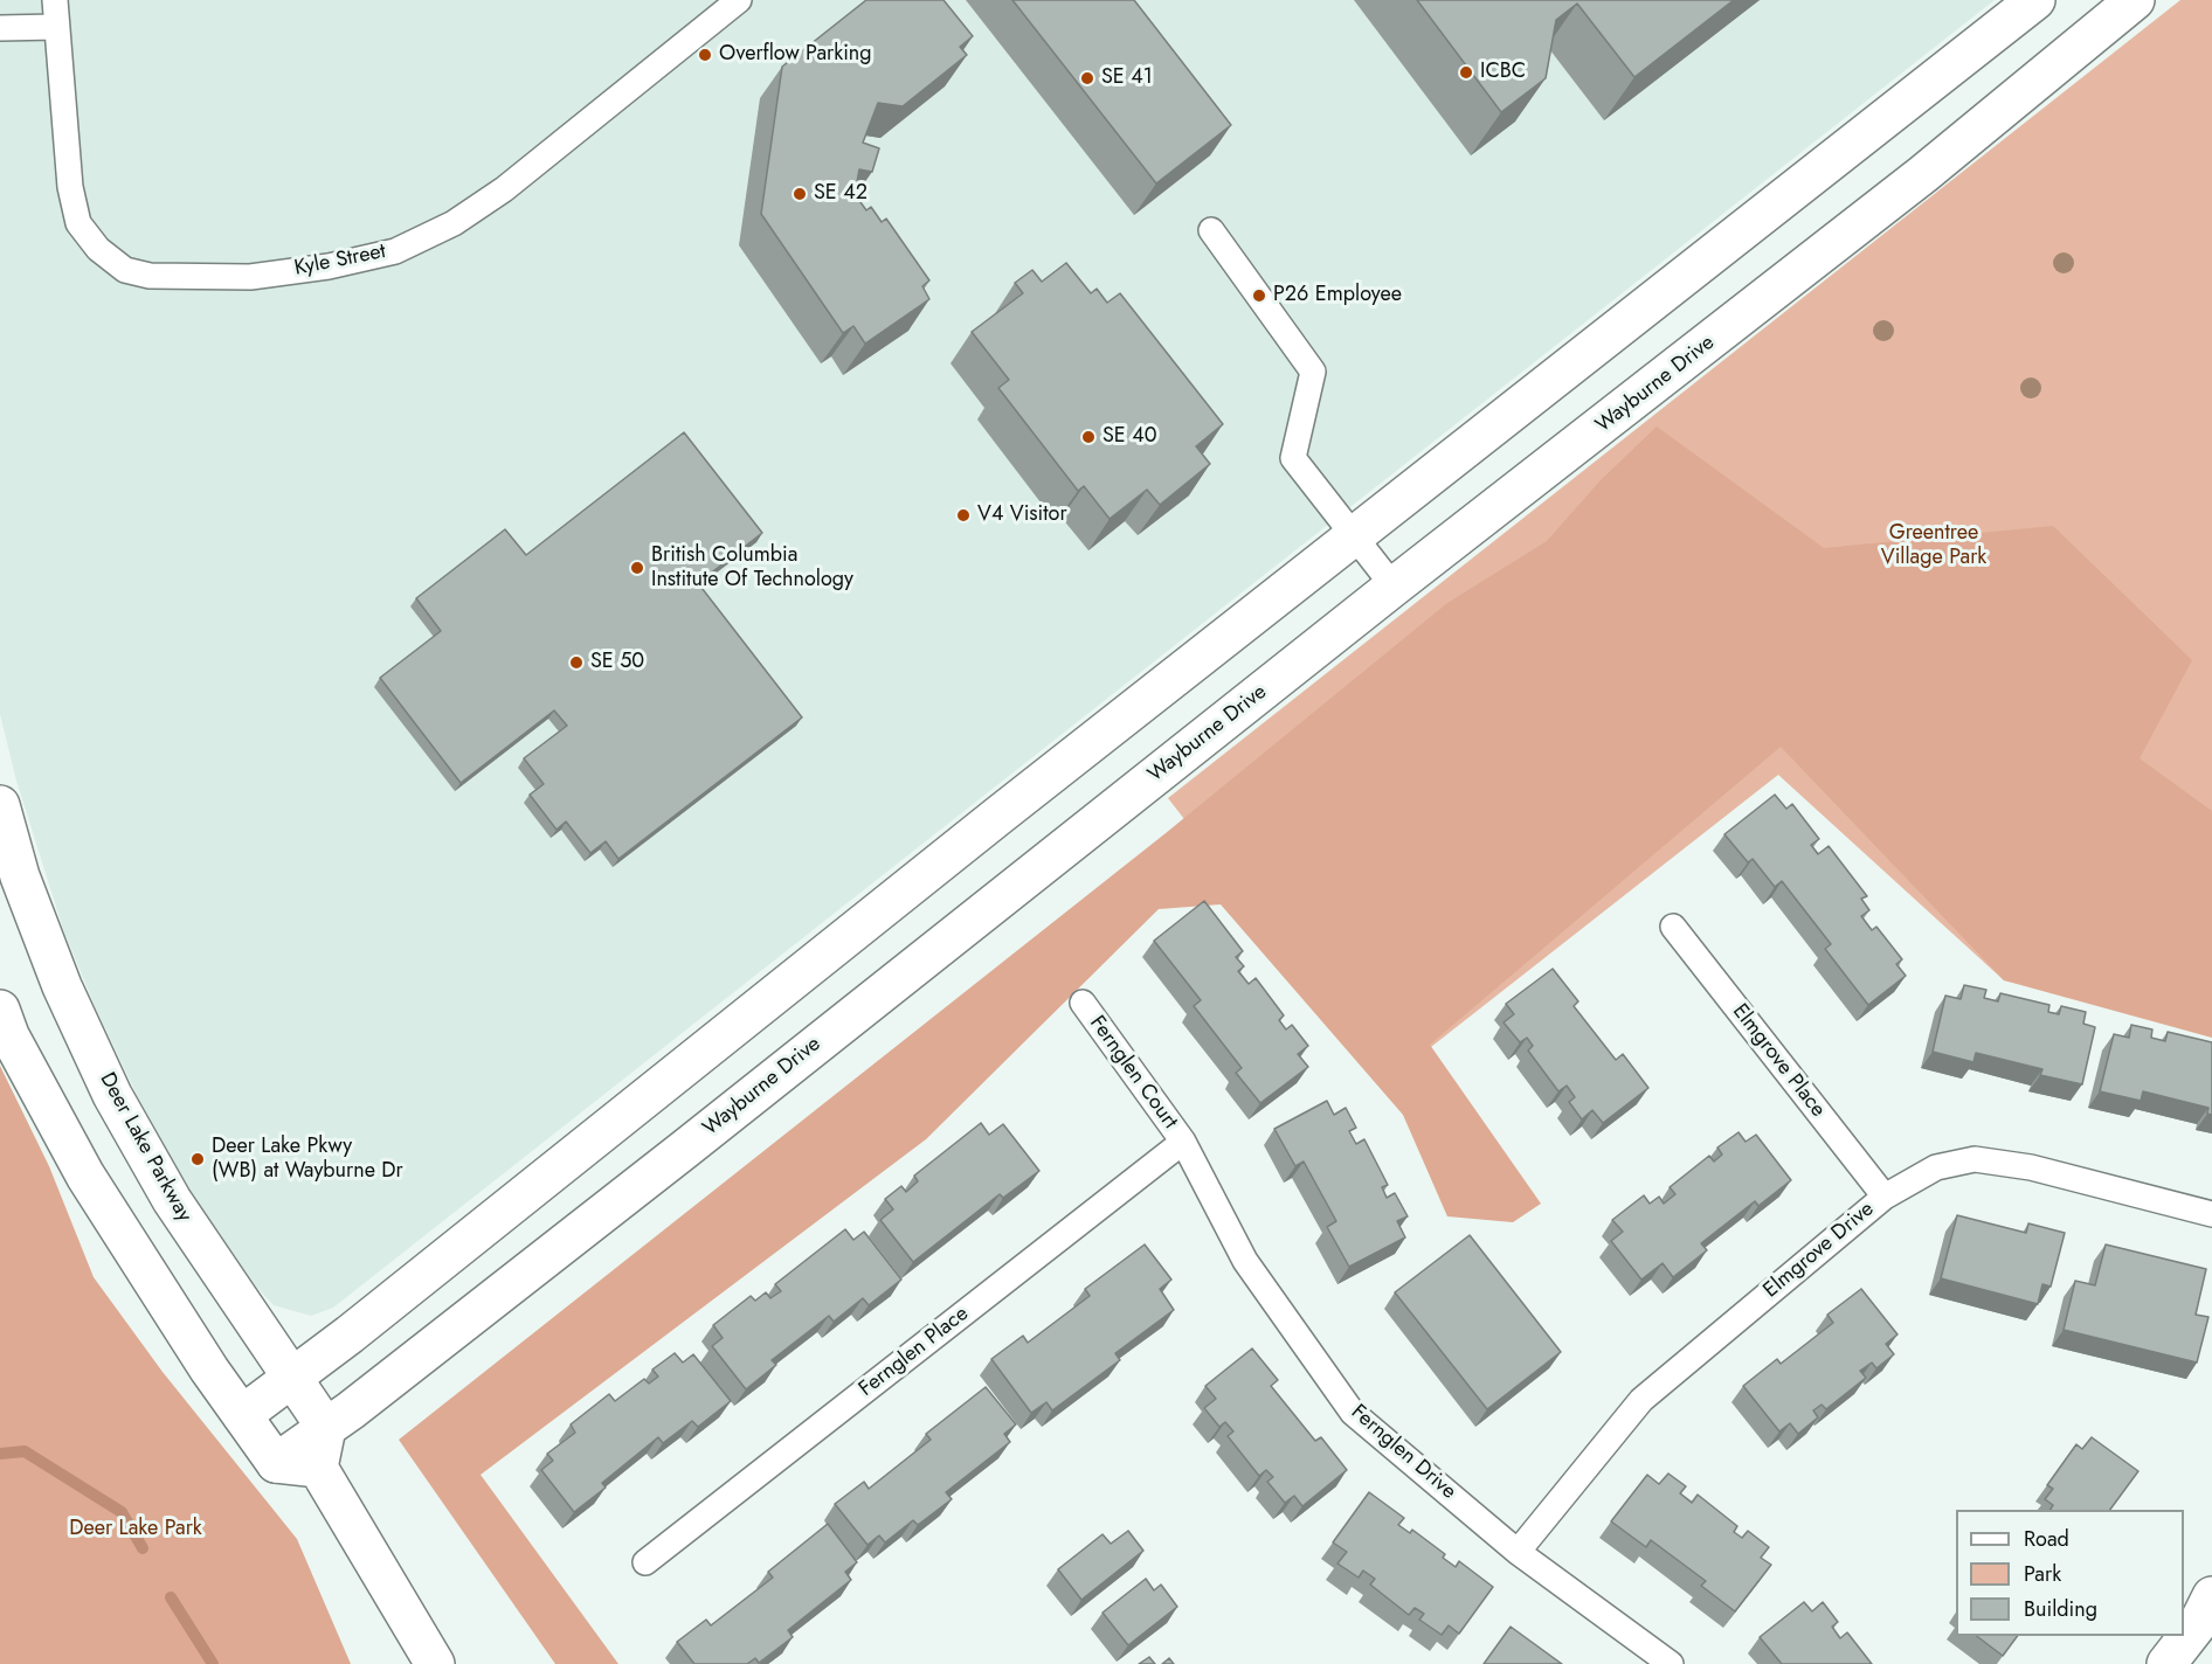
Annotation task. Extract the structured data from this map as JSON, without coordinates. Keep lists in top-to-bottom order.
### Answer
{
  "streets": {
    "street": ["Wayburne Drive", "Deer Lake Parkway"],
    "lane": [
      "Kyle Street",
      "Elmgrove Place",
      "Fernglen Court",
      "Elmgrove Drive",
      "Fernglen Place",
      "Fernglen Drive"
    ]
  },
  "crossings": [
    ["Wayburne Drive", "Deer Lake Parkway"],
    ["Elmgrove Place", "Elmgrove Drive"],
    ["Fernglen Court", "Fernglen Place"],
    ["Fernglen Court", "Fernglen Drive"],
    ["Elmgrove Drive", "Fernglen Drive"],
    ["Fernglen Place", "Fernglen Drive"]
  ],
  "parks": ["Greentree Village Park", "Deer Lake Park"],
  "places": [
    "Overflow Parking",
    "ICBC",
    "SE 41",
    "SE 42",
    "P26 Employee",
    "SE 40",
    "V4 Visitor",
    "British Columbia Institute Of Technology",
    "SE 50",
    "Deer Lake Pkwy (WB) at Wayburne Dr"
  ],
  "legend": ["Road", "Park", "Building"]
}
